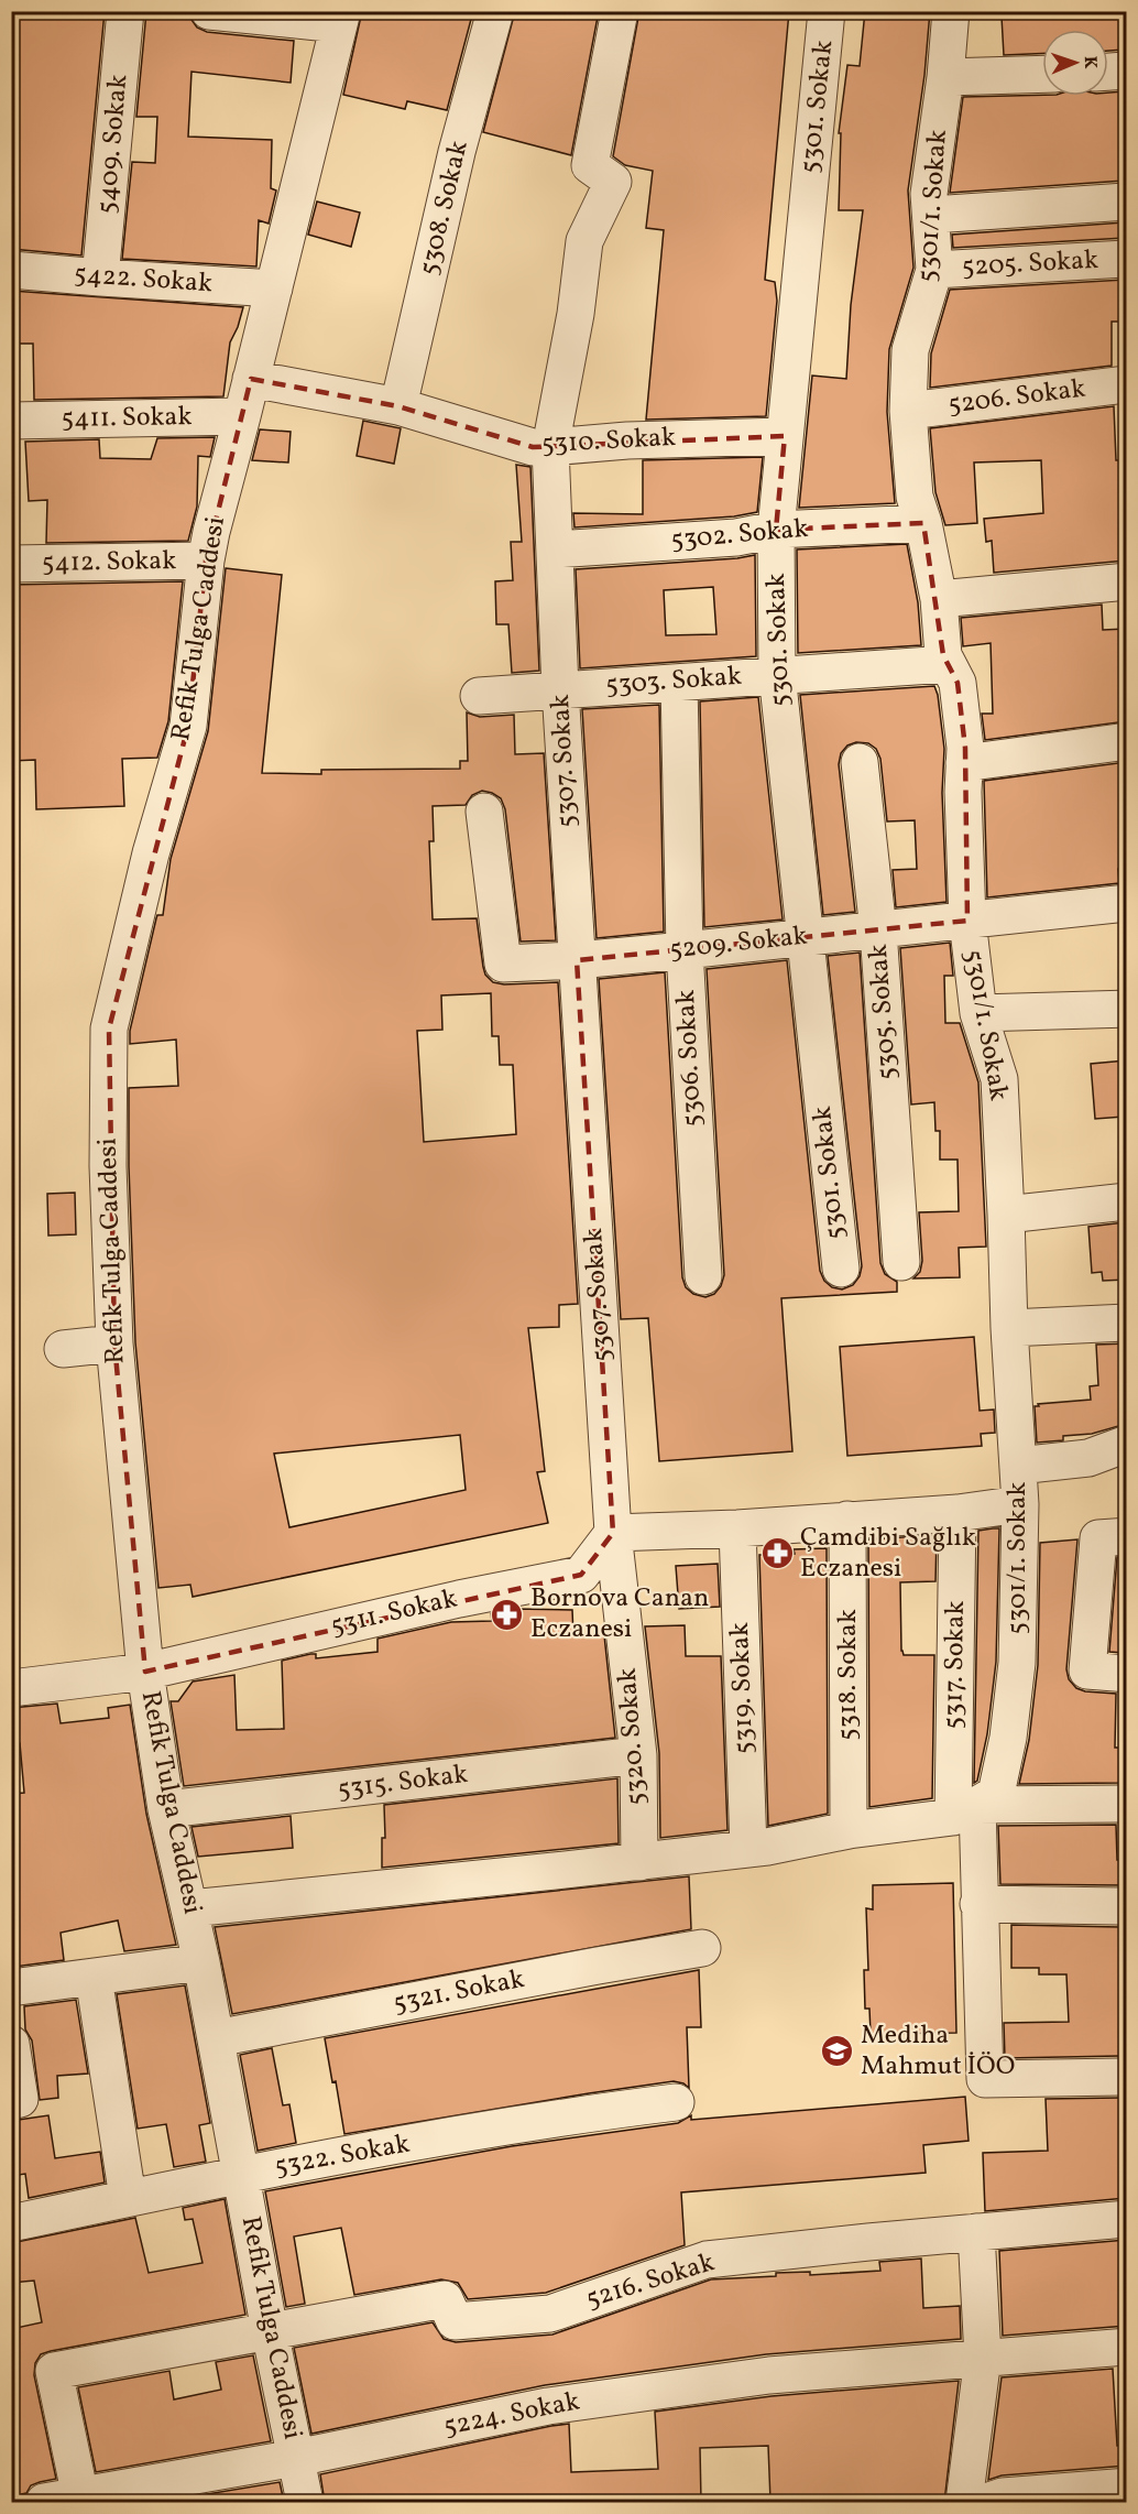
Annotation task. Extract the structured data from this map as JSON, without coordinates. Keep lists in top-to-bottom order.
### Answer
{
  "streets": {
    "street": [
      "5301. Sokak",
      "5409. Sokak",
      "5301/1. Sokak",
      "5308. Sokak",
      "5205. Sokak",
      "5422. Sokak",
      "5206. Sokak",
      "5411. Sokak",
      "5310. Sokak",
      "5302. Sokak",
      "5412. Sokak",
      "Refik Tulga Caddesi",
      "5303. Sokak",
      "5307. Sokak",
      "5209. Sokak",
      "5305. Sokak",
      "5306. Sokak",
      "5311. Sokak",
      "5317. Sokak",
      "5318. Sokak",
      "5319. Sokak",
      "5320. Sokak",
      "5315. Sokak",
      "5321. Sokak",
      "5322. Sokak",
      "5216. Sokak",
      "5224. Sokak"
    ]
  },
  "crossings": [
    ["5301. Sokak", "5310. Sokak"],
    ["5301. Sokak", "5302. Sokak"],
    ["5301. Sokak", "5303. Sokak"],
    ["5301. Sokak", "5209. Sokak"],
    ["5409. Sokak", "5422. Sokak"],
    ["5301/1. Sokak", "5205. Sokak"],
    ["5301/1. Sokak", "5206. Sokak"],
    ["5301/1. Sokak", "5302. Sokak"],
    ["5301/1. Sokak", "5303. Sokak"],
    ["5301/1. Sokak", "5209. Sokak"],
    ["5301/1. Sokak", "5317. Sokak"],
    ["5308. Sokak", "5310. Sokak"],
    ["5422. Sokak", "Refik Tulga Caddesi"],
    ["5411. Sokak", "Refik Tulga Caddesi"],
    ["5310. Sokak", "Refik Tulga Caddesi"],
    ["5310. Sokak", "5307. Sokak"],
    ["5302. Sokak", "5307. Sokak"],
    ["5412. Sokak", "Refik Tulga Caddesi"],
    ["Refik Tulga Caddesi", "5311. Sokak"],
    ["Refik Tulga Caddesi", "5315. Sokak"],
    ["Refik Tulga Caddesi", "5321. Sokak"],
    ["Refik Tulga Caddesi", "5322. Sokak"],
    ["Refik Tulga Caddesi", "5216. Sokak"],
    ["Refik Tulga Caddesi", "5224. Sokak"],
    ["5303. Sokak", "5307. Sokak"],
    ["5303. Sokak", "5306. Sokak"],
    ["5307. Sokak", "5209. Sokak"],
    ["5307. Sokak", "5311. Sokak"],
    ["5307. Sokak", "5320. Sokak"],
    ["5209. Sokak", "5305. Sokak"],
    ["5209. Sokak", "5306. Sokak"],
    ["5311. Sokak", "5320. Sokak"],
    ["5320. Sokak", "5315. Sokak"]
  ],
  "places": {
    "pharmacy": ["Çamdibi Sağlık Eczanesi", "Bornova Canan Eczanesi"],
    "school or university": ["Mediha Mahmut İÖO"]
  },
  "north": "right"
}
